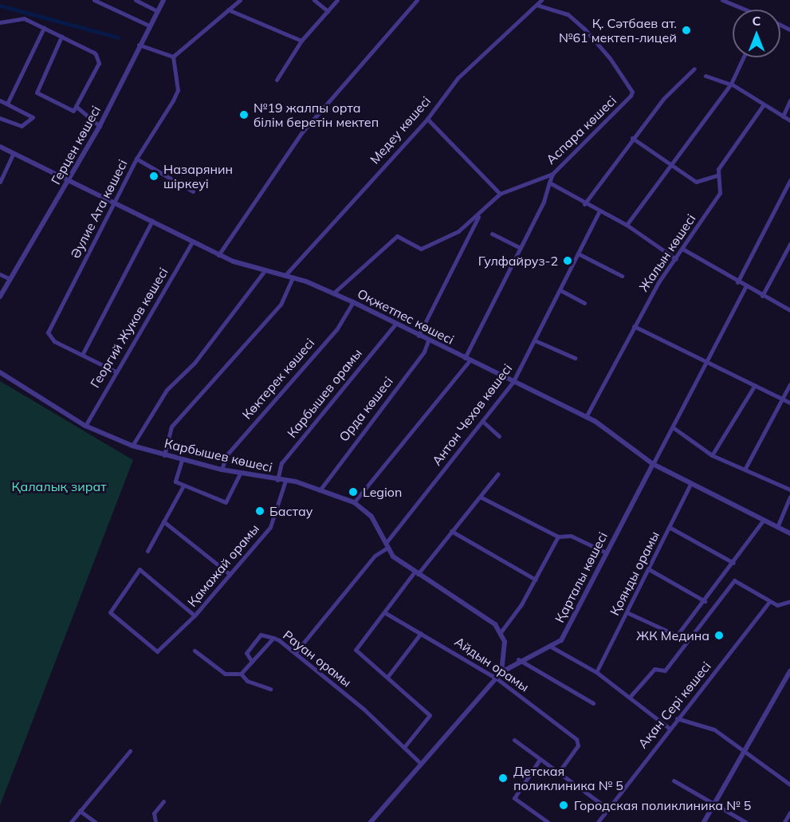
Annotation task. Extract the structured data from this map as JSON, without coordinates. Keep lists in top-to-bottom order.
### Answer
{
  "streets": {
    "street": [
      "Медеу көшесі",
      "Аспара көшесі",
      "Герцен көшесі",
      "Әулие Ата көшесі",
      "Жалын көшесі",
      "Оқжетпес көшесі",
      "Георгий Жуков көшесі",
      "Көктерек көшесі",
      "Карбышев орамы",
      "Орда көшесі",
      "Антон Чехов көшесі",
      "Карбышев көшесі",
      "Қамажай орамы",
      "Қоянды орамы",
      "Қарталы көшесі",
      "Рауан орамы",
      "Айдын орамы",
      "Ақан Сері көшесі"
    ]
  },
  "crossings": [
    ["Медеу көшесі", "Аспара көшесі"],
    ["Медеу көшесі", "Оқжетпес көшесі"],
    ["Аспара көшесі", "Оқжетпес көшесі"],
    ["Герцен көшесі", "Оқжетпес көшесі"],
    ["Әулие Ата көшесі", "Оқжетпес көшесі"],
    ["Әулие Ата көшесі", "Георгий Жуков көшесі"],
    ["Жалын көшесі", "Оқжетпес көшесі"],
    ["Оқжетпес көшесі", "Георгий Жуков көшесі"],
    ["Оқжетпес көшесі", "Көктерек көшесі"],
    ["Оқжетпес көшесі", "Карбышев орамы"],
    ["Оқжетпес көшесі", "Орда көшесі"],
    ["Оқжетпес көшесі", "Антон Чехов көшесі"],
    ["Оқжетпес көшесі", "Қоянды орамы"],
    ["Оқжетпес көшесі", "Қарталы көшесі"],
    ["Георгий Жуков көшесі", "Карбышев көшесі"],
    ["Көктерек көшесі", "Карбышев көшесі"],
    ["Карбышев орамы", "Карбышев көшесі"],
    ["Орда көшесі", "Карбышев көшесі"],
    ["Антон Чехов көшесі", "Карбышев көшесі"],
    ["Антон Чехов көшесі", "Рауан орамы"],
    ["Карбышев көшесі", "Қамажай орамы"],
    ["Қарталы көшесі", "Рауан орамы"],
    ["Қарталы көшесі", "Айдын орамы"]
  ],
  "parks": ["Қалалық зират"],
  "places": [
    "Қ. Сәтбаев ат. №61 мектеп-лицей",
    "№19 жалпы орта білім беретін мектеп",
    "Назарянин шіркеуі",
    "Гулфайруз-2",
    "Legion",
    "Бастау",
    "ЖК Медина",
    "Детская поликлиника № 5",
    "Городская поликлиника № 5"
  ],
  "north": "top"
}
